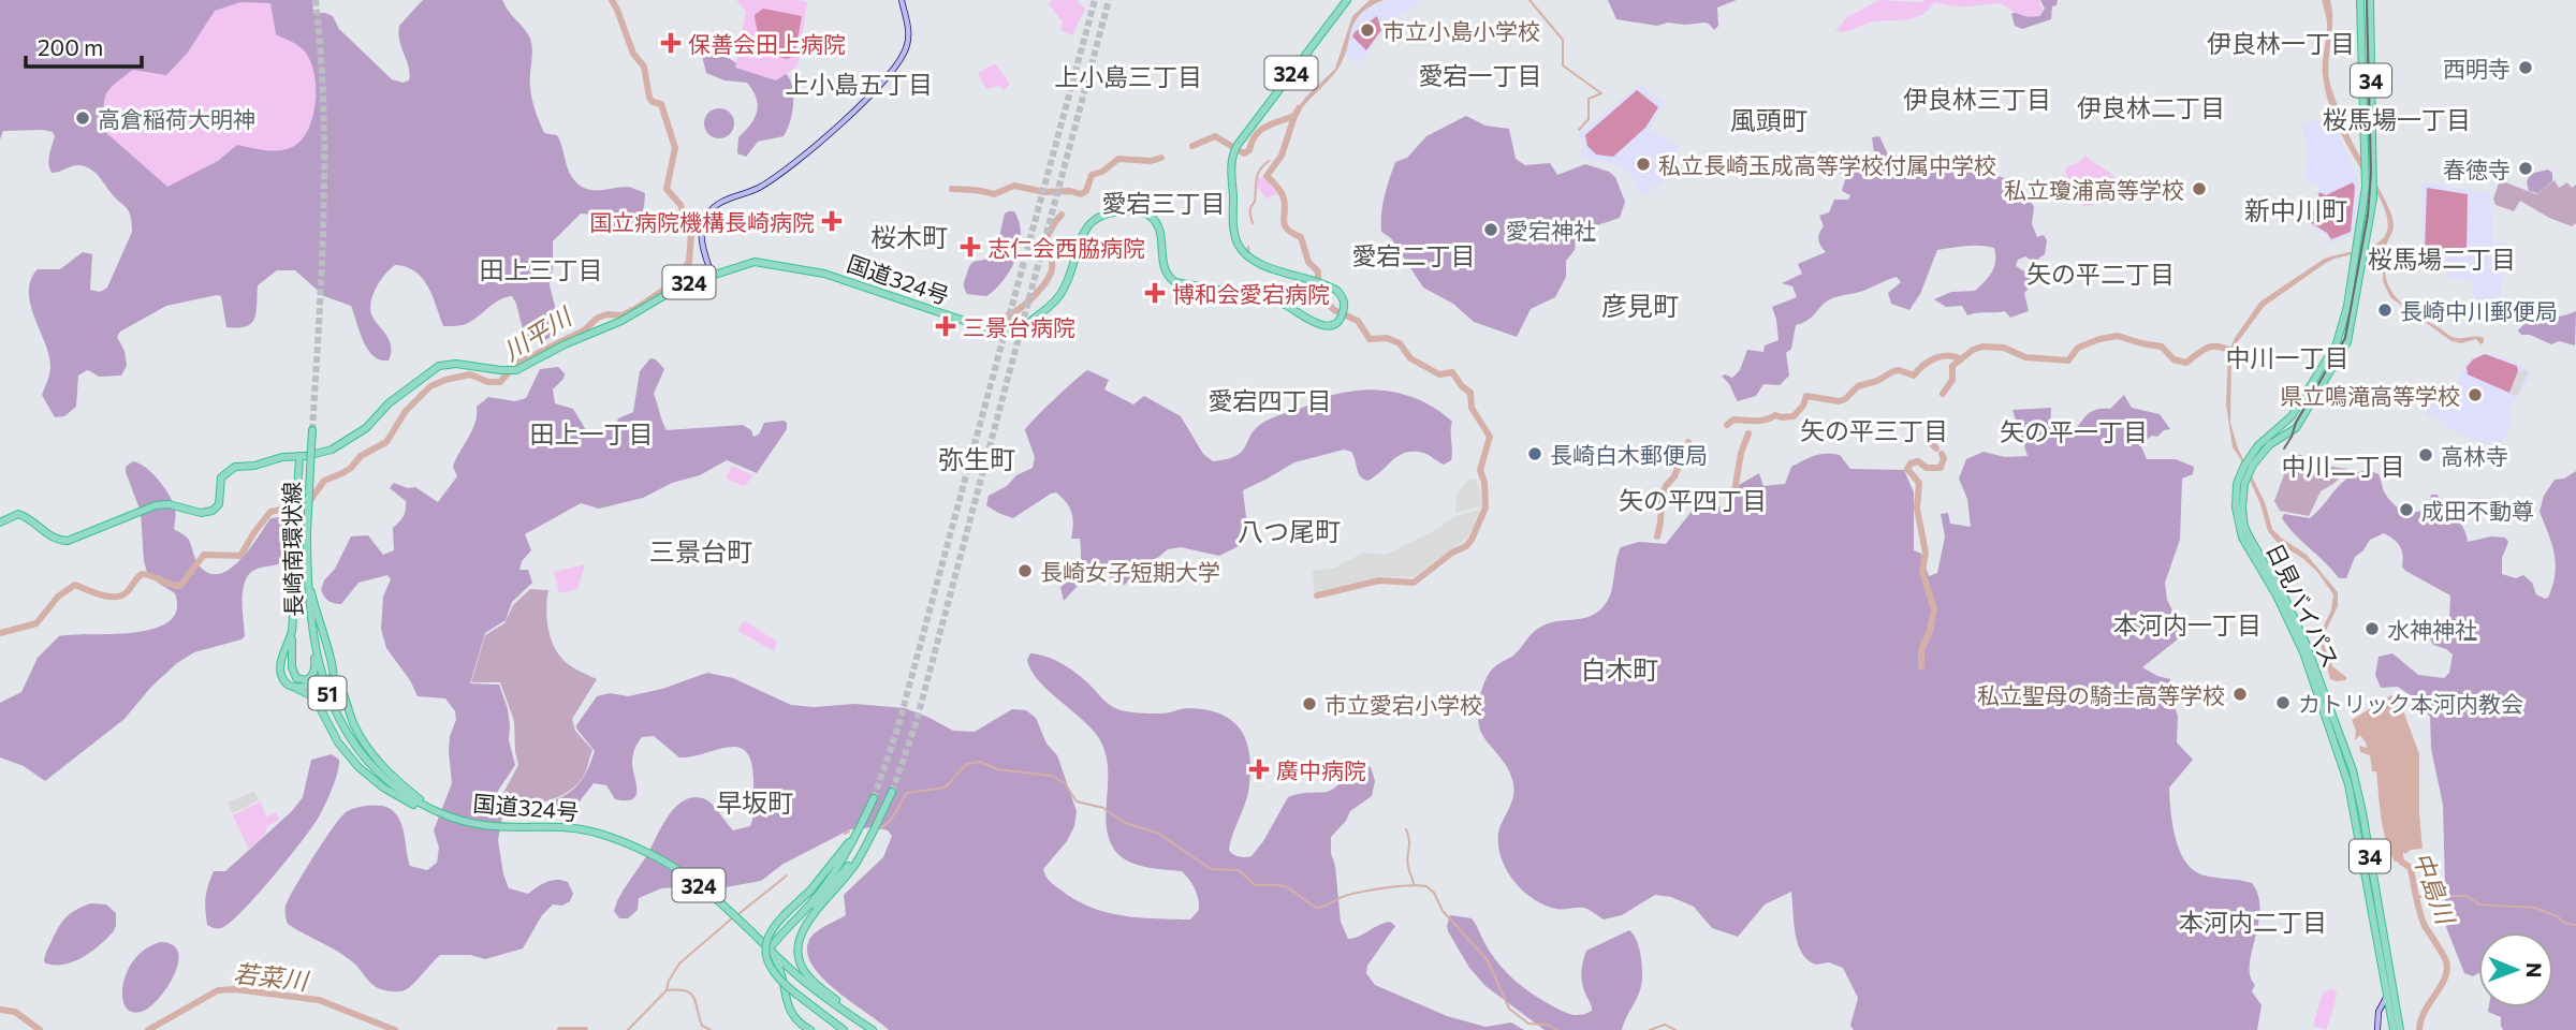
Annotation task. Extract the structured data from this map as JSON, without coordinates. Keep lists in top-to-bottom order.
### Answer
{
  "streets": {
    "highway": [
      "324",
      "34",
      "国道324号",
      "長崎南環状線",
      "日見バイパス",
      "51"
    ]
  },
  "crossings": [
    ["324", "国道324号"],
    ["324", "51"],
    ["国道324号", "長崎南環状線"],
    ["長崎南環状線", "51"]
  ],
  "districts": [
    "伊良林一丁目",
    "愛宕一丁目",
    "上小島三丁目",
    "上小島五丁目",
    "伊良林三丁目",
    "伊良林二丁目",
    "風頭町",
    "桜馬場一丁目",
    "愛宕三丁目",
    "新中川町",
    "桜木町",
    "愛宕二丁目",
    "桜馬場二丁目",
    "田上三丁目",
    "矢の平二丁目",
    "彦見町",
    "中川一丁目",
    "愛宕四丁目",
    "矢の平三丁目",
    "矢の平一丁目",
    "田上一丁目",
    "弥生町",
    "中川二丁目",
    "矢の平四丁目",
    "八つ尾町",
    "三景台町",
    "本河内一丁目",
    "白木町",
    "早坂町",
    "本河内二丁目"
  ],
  "water": ["川平川", "中島川", "若菜川"],
  "places": {
    "other": [
      "市立小島小学校",
      "西明寺",
      "高倉稲荷大明神",
      "私立長崎玉成高等学校付属中学校",
      "春徳寺",
      "私立瓊浦高等学校",
      "愛宕神社",
      "長崎中川郵便局",
      "県立鳴滝高等学校",
      "長崎白木郵便局",
      "高林寺",
      "成田不動尊",
      "長崎女子短期大学",
      "水神神社",
      "私立聖母の騎士高等学校",
      "カトリック本河内教会",
      "市立愛宕小学校"
    ],
    "health": [
      "保善会田上病院",
      "国立病院機構長崎病院",
      "志仁会西脇病院",
      "博和会愛宕病院",
      "三景台病院",
      "廣中病院"
    ]
  },
  "scale_bar": "200 m",
  "north": "right"
}
